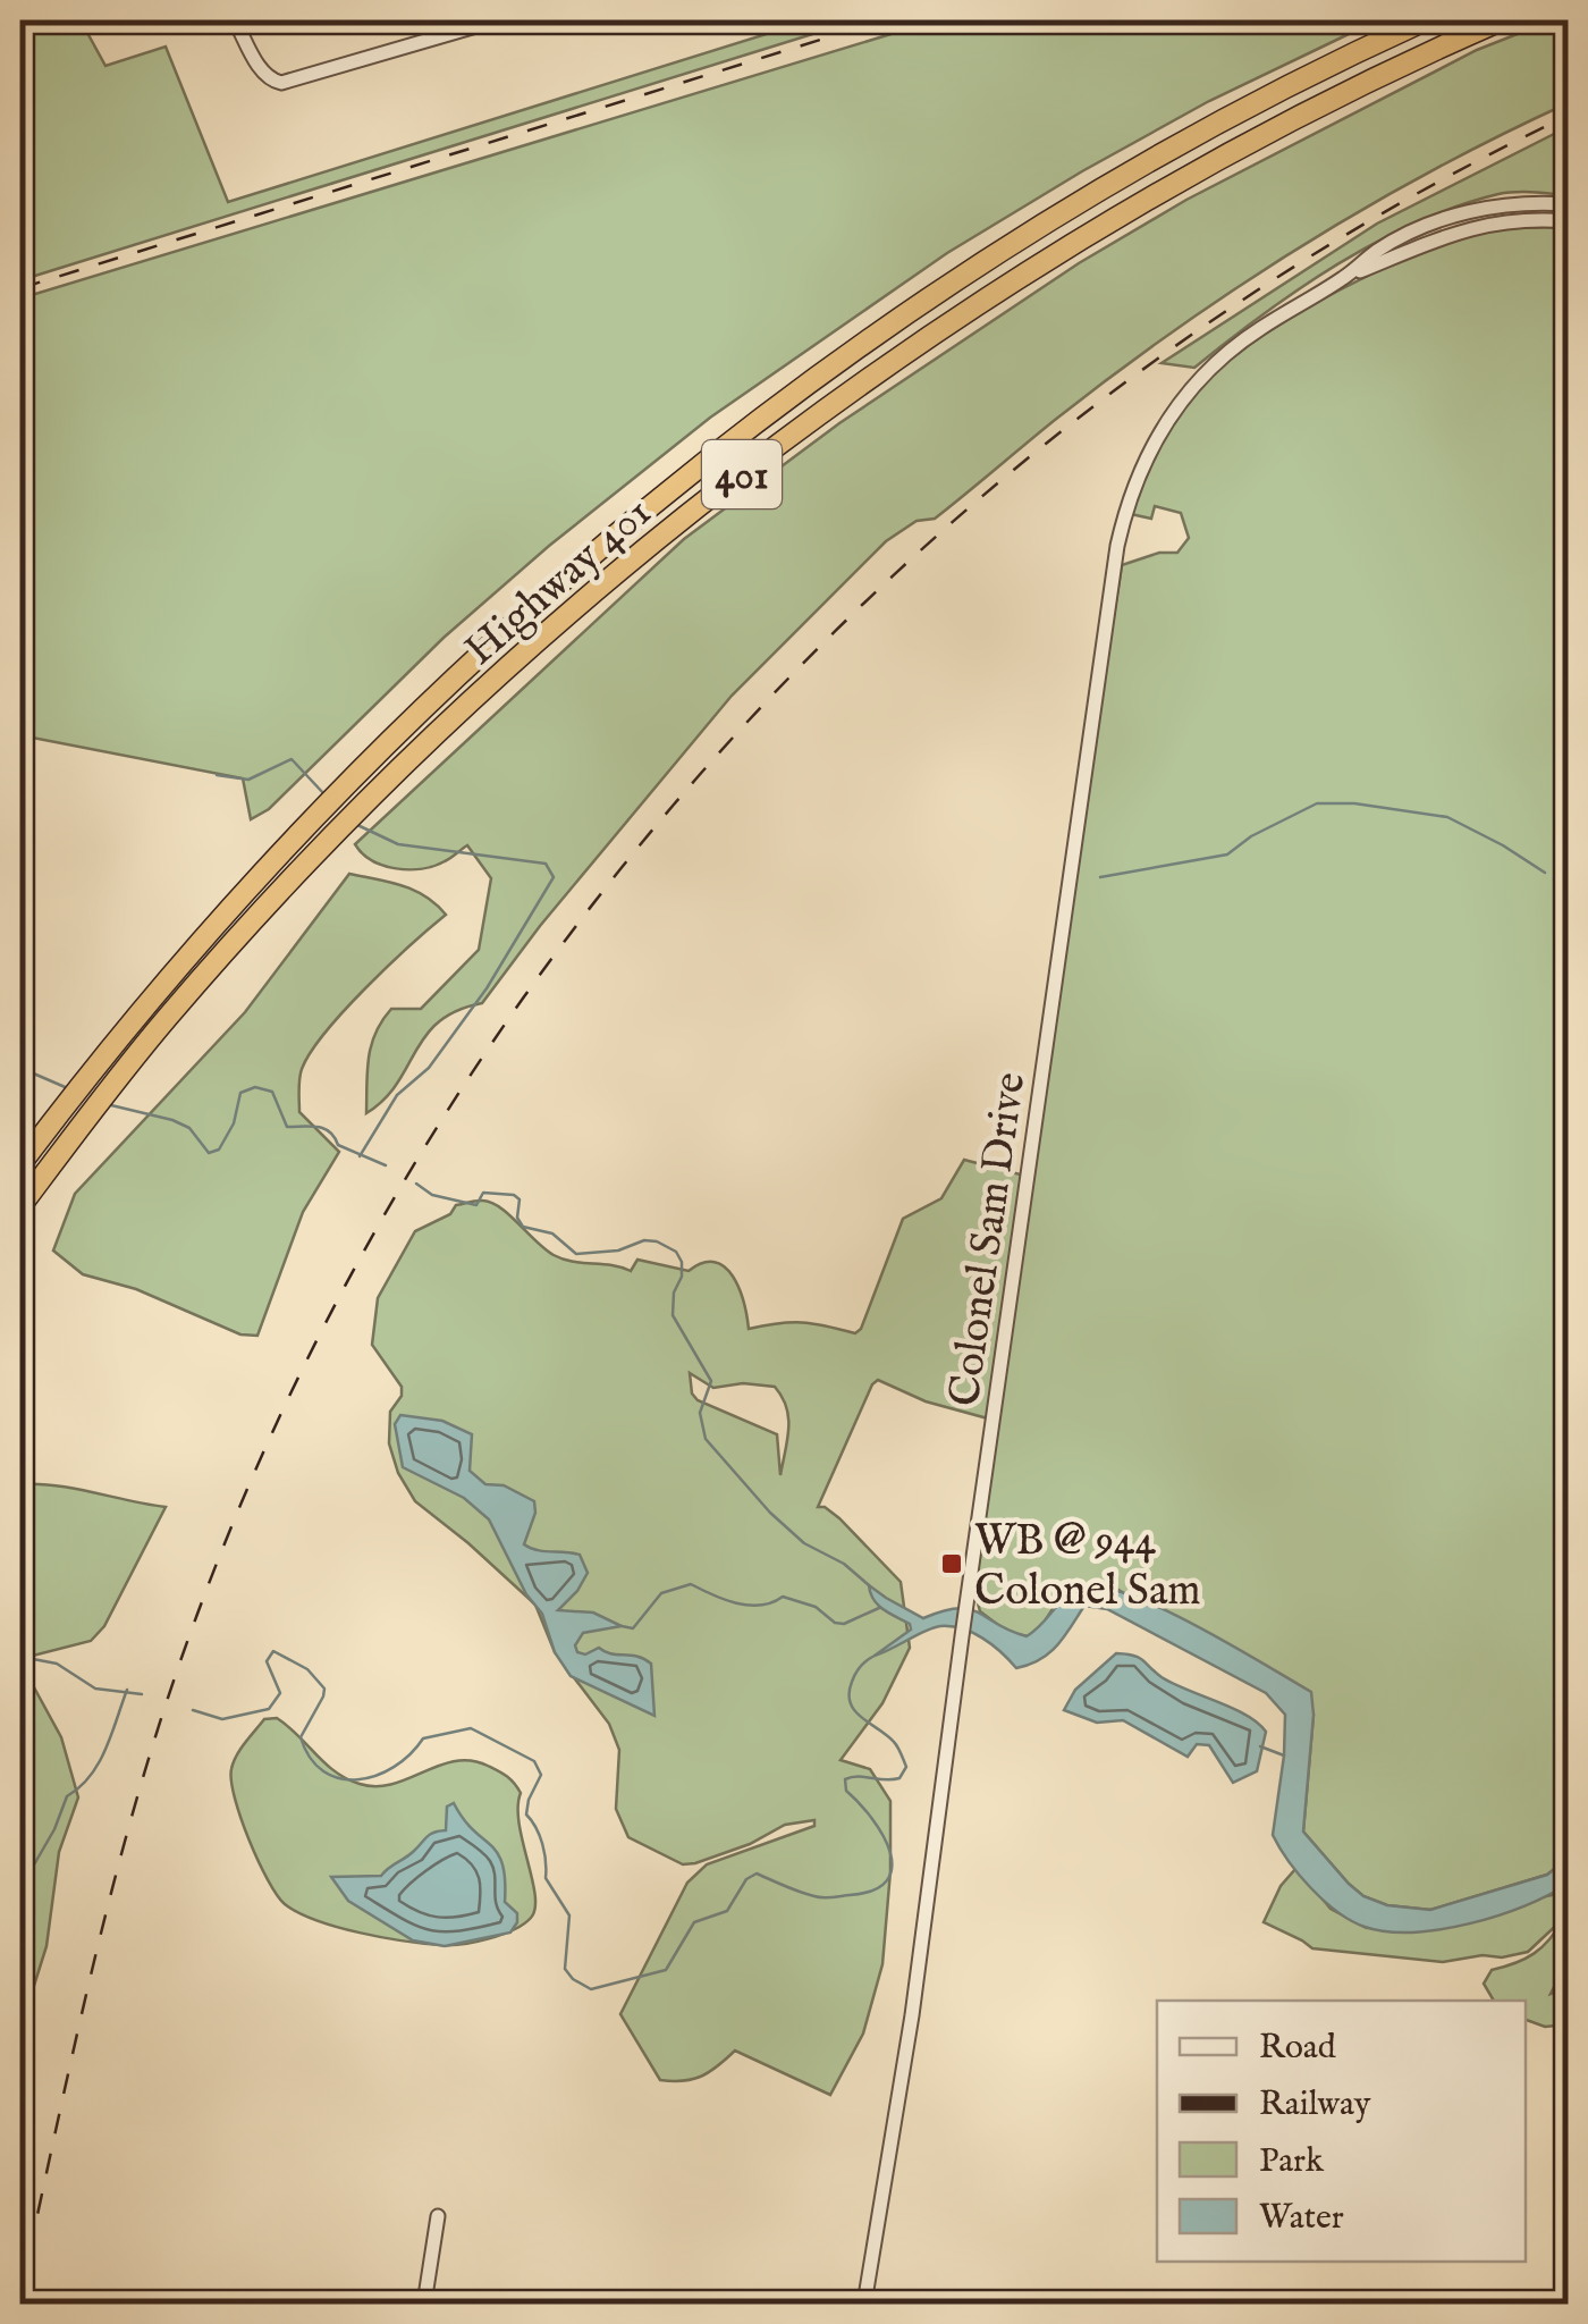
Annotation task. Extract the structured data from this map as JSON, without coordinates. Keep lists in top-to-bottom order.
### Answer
{
  "streets": {
    "highway": ["401", "Highway 401"],
    "street": ["Colonel Sam Drive"]
  },
  "places": {
    "transit": ["WB @ 944 Colonel Sam"]
  },
  "legend": [
    "Road",
    "Railway",
    "Park",
    "Water"
  ]
}
